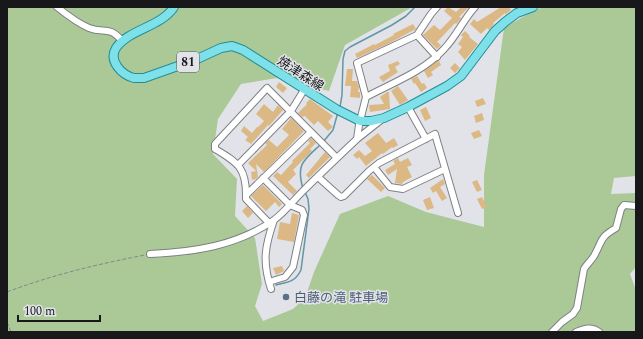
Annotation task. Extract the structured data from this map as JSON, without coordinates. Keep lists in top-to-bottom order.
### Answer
{
  "streets": {
    "main road": ["81", "焼津森線"]
  },
  "places": ["白藤の滝 駐車場"],
  "scale_bar": "100 m"
}
